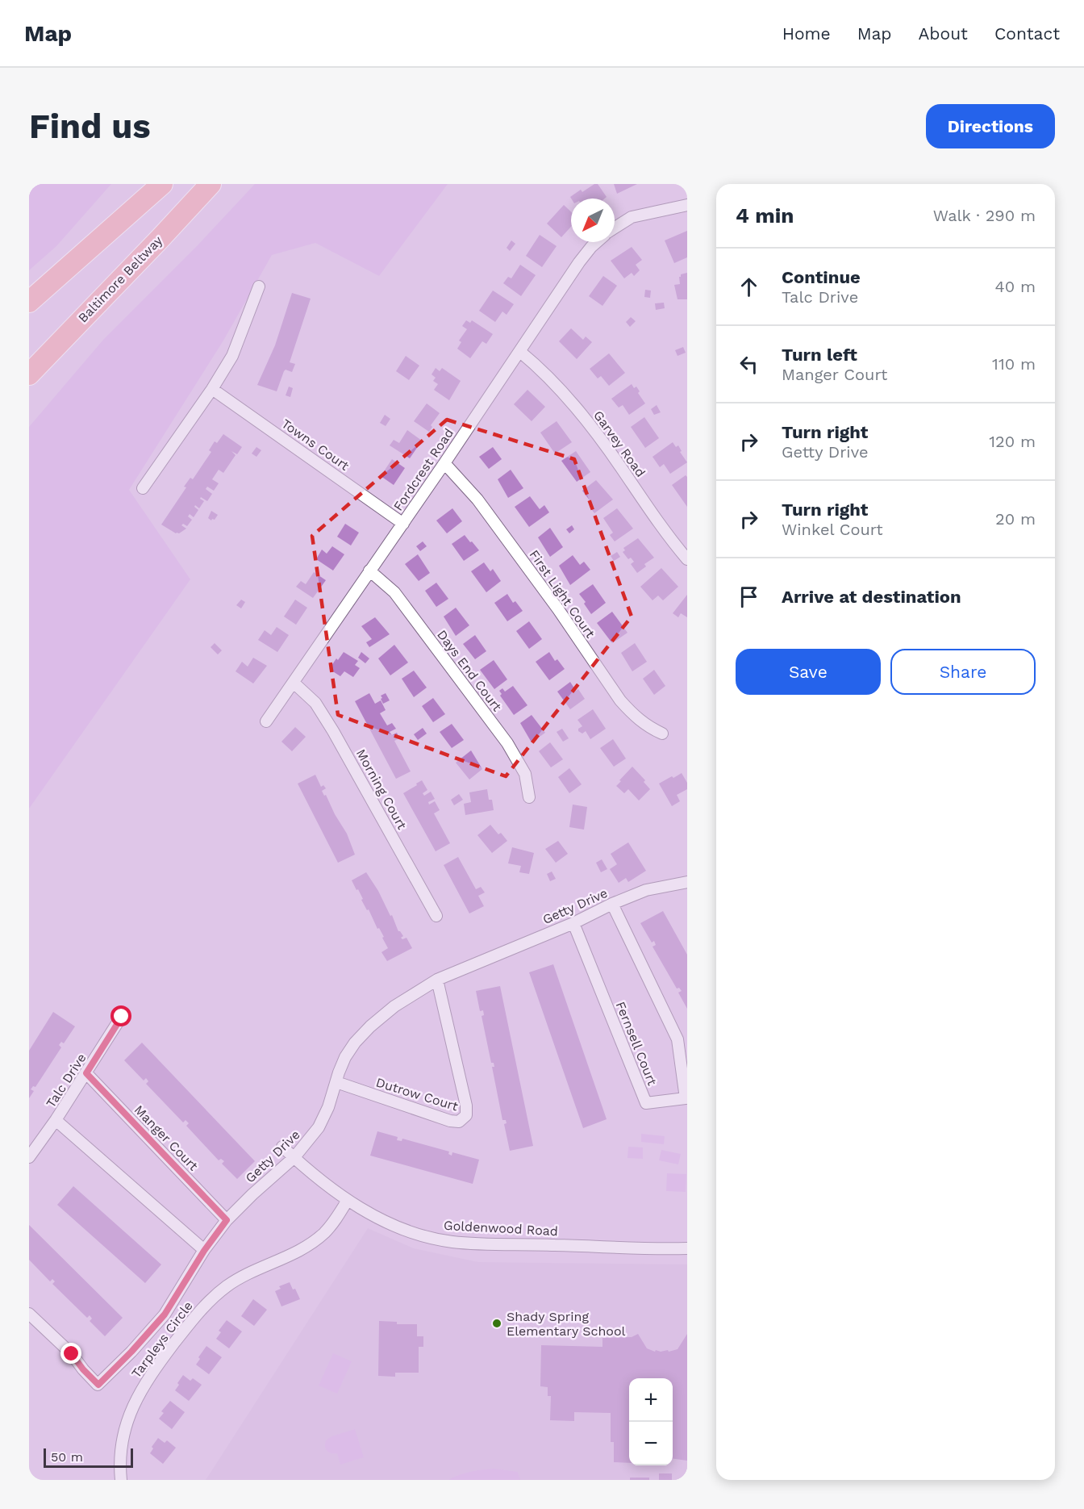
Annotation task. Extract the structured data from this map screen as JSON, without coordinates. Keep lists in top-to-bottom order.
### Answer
{
  "streets": {
    "highway": ["Baltimore Beltway"],
    "street": [
      "Garvey Road",
      "Towns Court",
      "Fordcrest Road",
      "First Light Court",
      "Days End Court",
      "Morning Court",
      "Getty Drive",
      "Fernsell Court",
      "Talc Drive",
      "Dutrow Court",
      "Manger Court",
      "Goldenwood Road",
      "Tarpleys Circle"
    ]
  },
  "crossings": [
    ["Garvey Road", "Fordcrest Road"],
    ["Towns Court", "Fordcrest Road"],
    ["Fordcrest Road", "First Light Court"],
    ["Fordcrest Road", "Days End Court"],
    ["Fordcrest Road", "Morning Court"],
    ["Getty Drive", "Fernsell Court"],
    ["Getty Drive", "Dutrow Court"],
    ["Getty Drive", "Manger Court"],
    ["Getty Drive", "Goldenwood Road"],
    ["Talc Drive", "Manger Court"],
    ["Goldenwood Road", "Tarpleys Circle"]
  ],
  "places": ["Shady Spring Elementary School"],
  "scale_bar": "50 m",
  "north": "bottom left",
  "page": {
    "header": "Map",
    "nav": [
      "Home",
      "Map",
      "About",
      "Contact"
    ],
    "buttons": [
      "Directions",
      ["Save", "Share"]
    ],
    "title": "Find us",
    "heading": ["4 min", "Walk · 290 m"],
    "list": [
      ["Continue", "Talc Drive", "40 m"],
      ["Turn left", "Manger Court", "110 m"],
      ["Turn right", "Getty Drive", "120 m"],
      ["Turn right", "Winkel Court", "20 m"],
      "Arrive at destination"
    ],
    "map_buttons": ["+", "−"],
    "scale": "50 m"
  }
}
